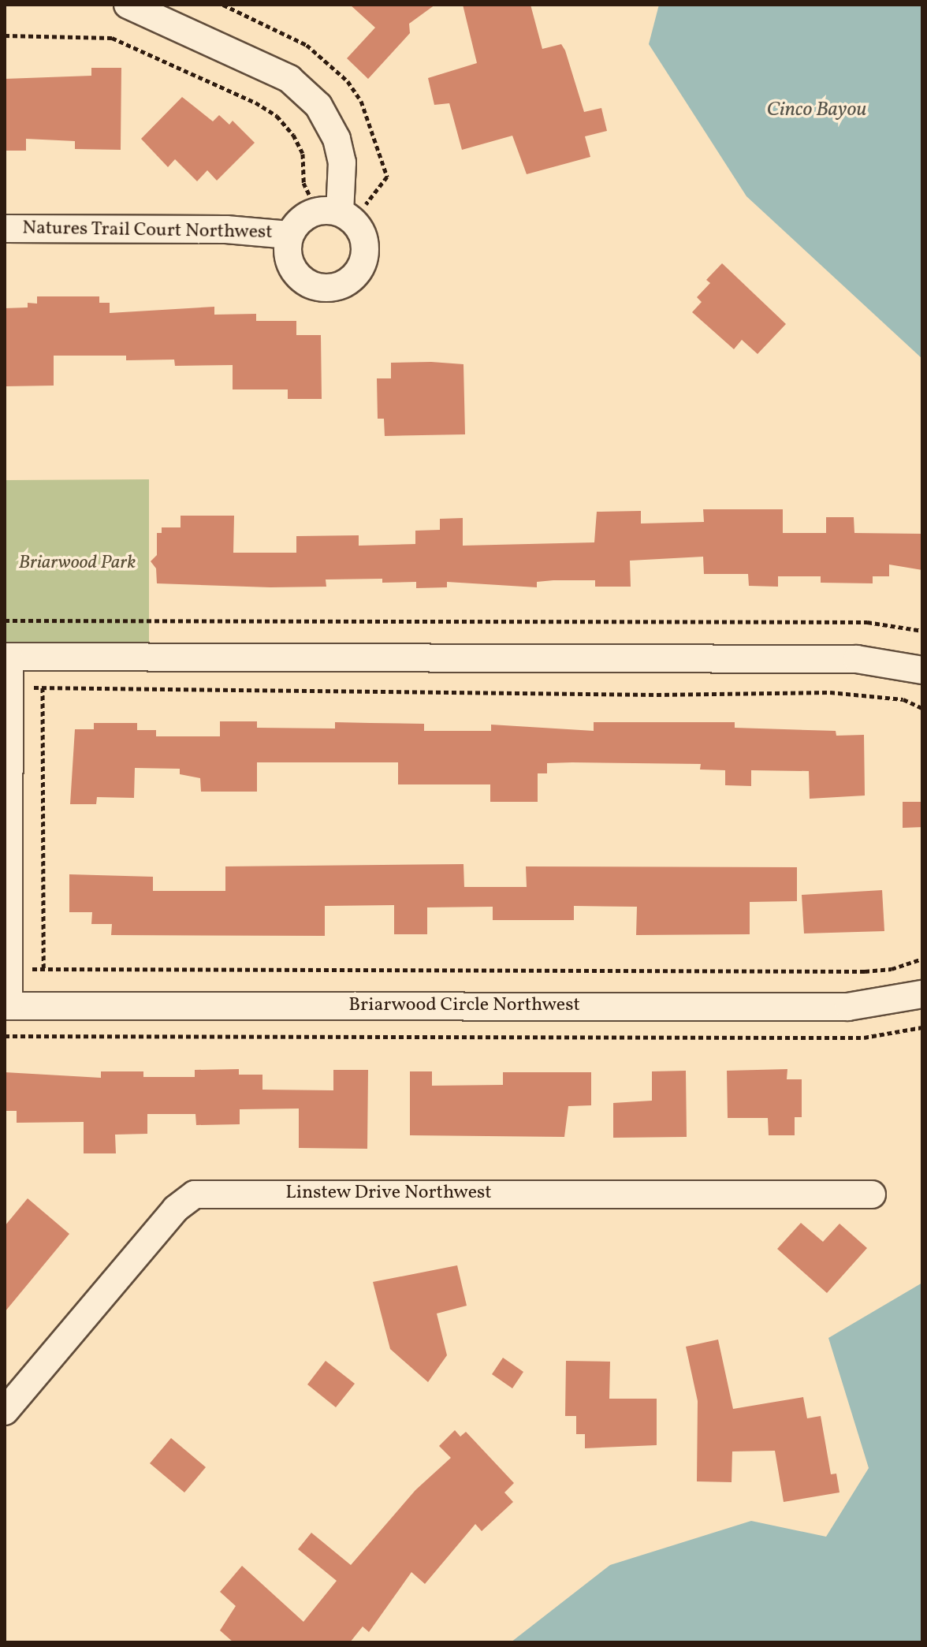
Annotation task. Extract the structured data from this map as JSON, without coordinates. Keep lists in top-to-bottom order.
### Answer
{
  "streets": {
    "street": ["Natures Trail Court Northwest", "Briarwood Circle Northwest", "Linstew Drive Northwest"]
  },
  "water": ["Cinco Bayou"],
  "parks": ["Briarwood Park"]
}
